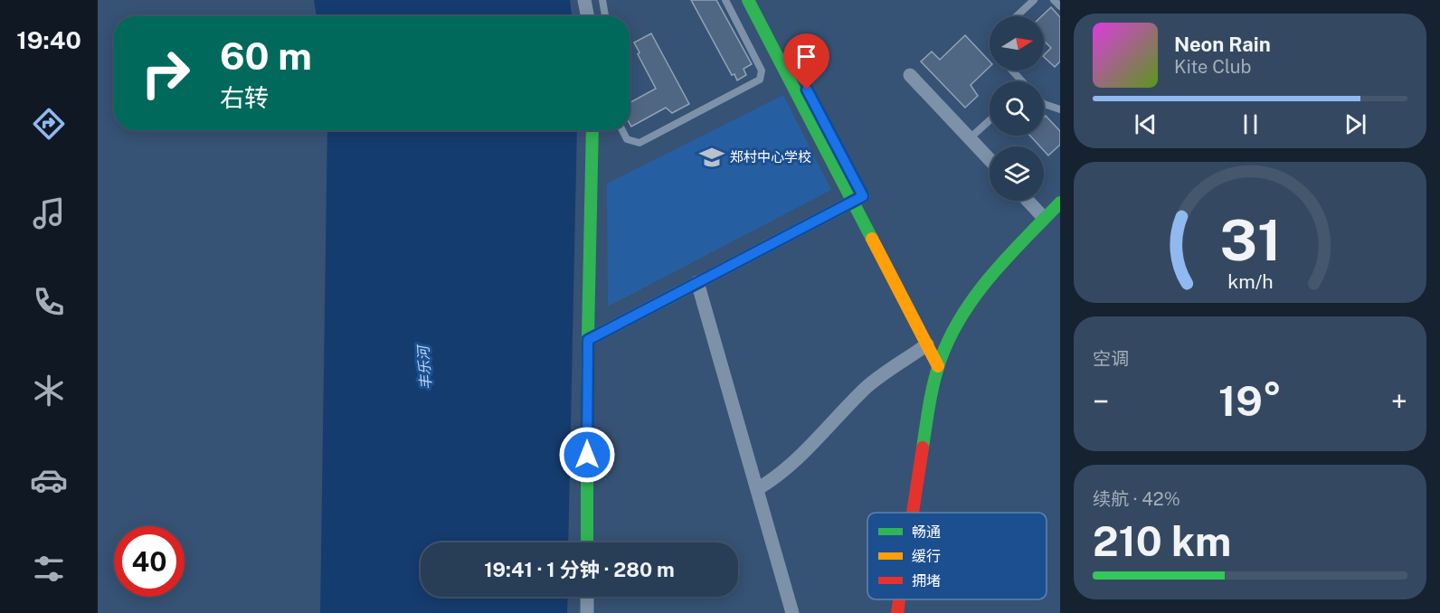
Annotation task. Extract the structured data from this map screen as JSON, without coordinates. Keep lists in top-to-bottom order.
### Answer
{
  "water": ["丰乐河"],
  "places": {
    "school or university": ["郑村中心学校"]
  },
  "legend": ["畅通", "缓行", "拥堵"],
  "north": "right",
  "page": {
    "tabs": "19:40",
    "turn": ["60 m", "右转"],
    "song": ["Neon Rain", "Kite Club"],
    "tile": [
      "空调",
      ["续航 · 42%", "210 km"]
    ],
    "heat": ["−", "19°", "+"],
    "limit": "40",
    "trip": "19:41 · 1 分钟 · 280 m",
    "gauge": ["31", "km/h"]
  }
}
